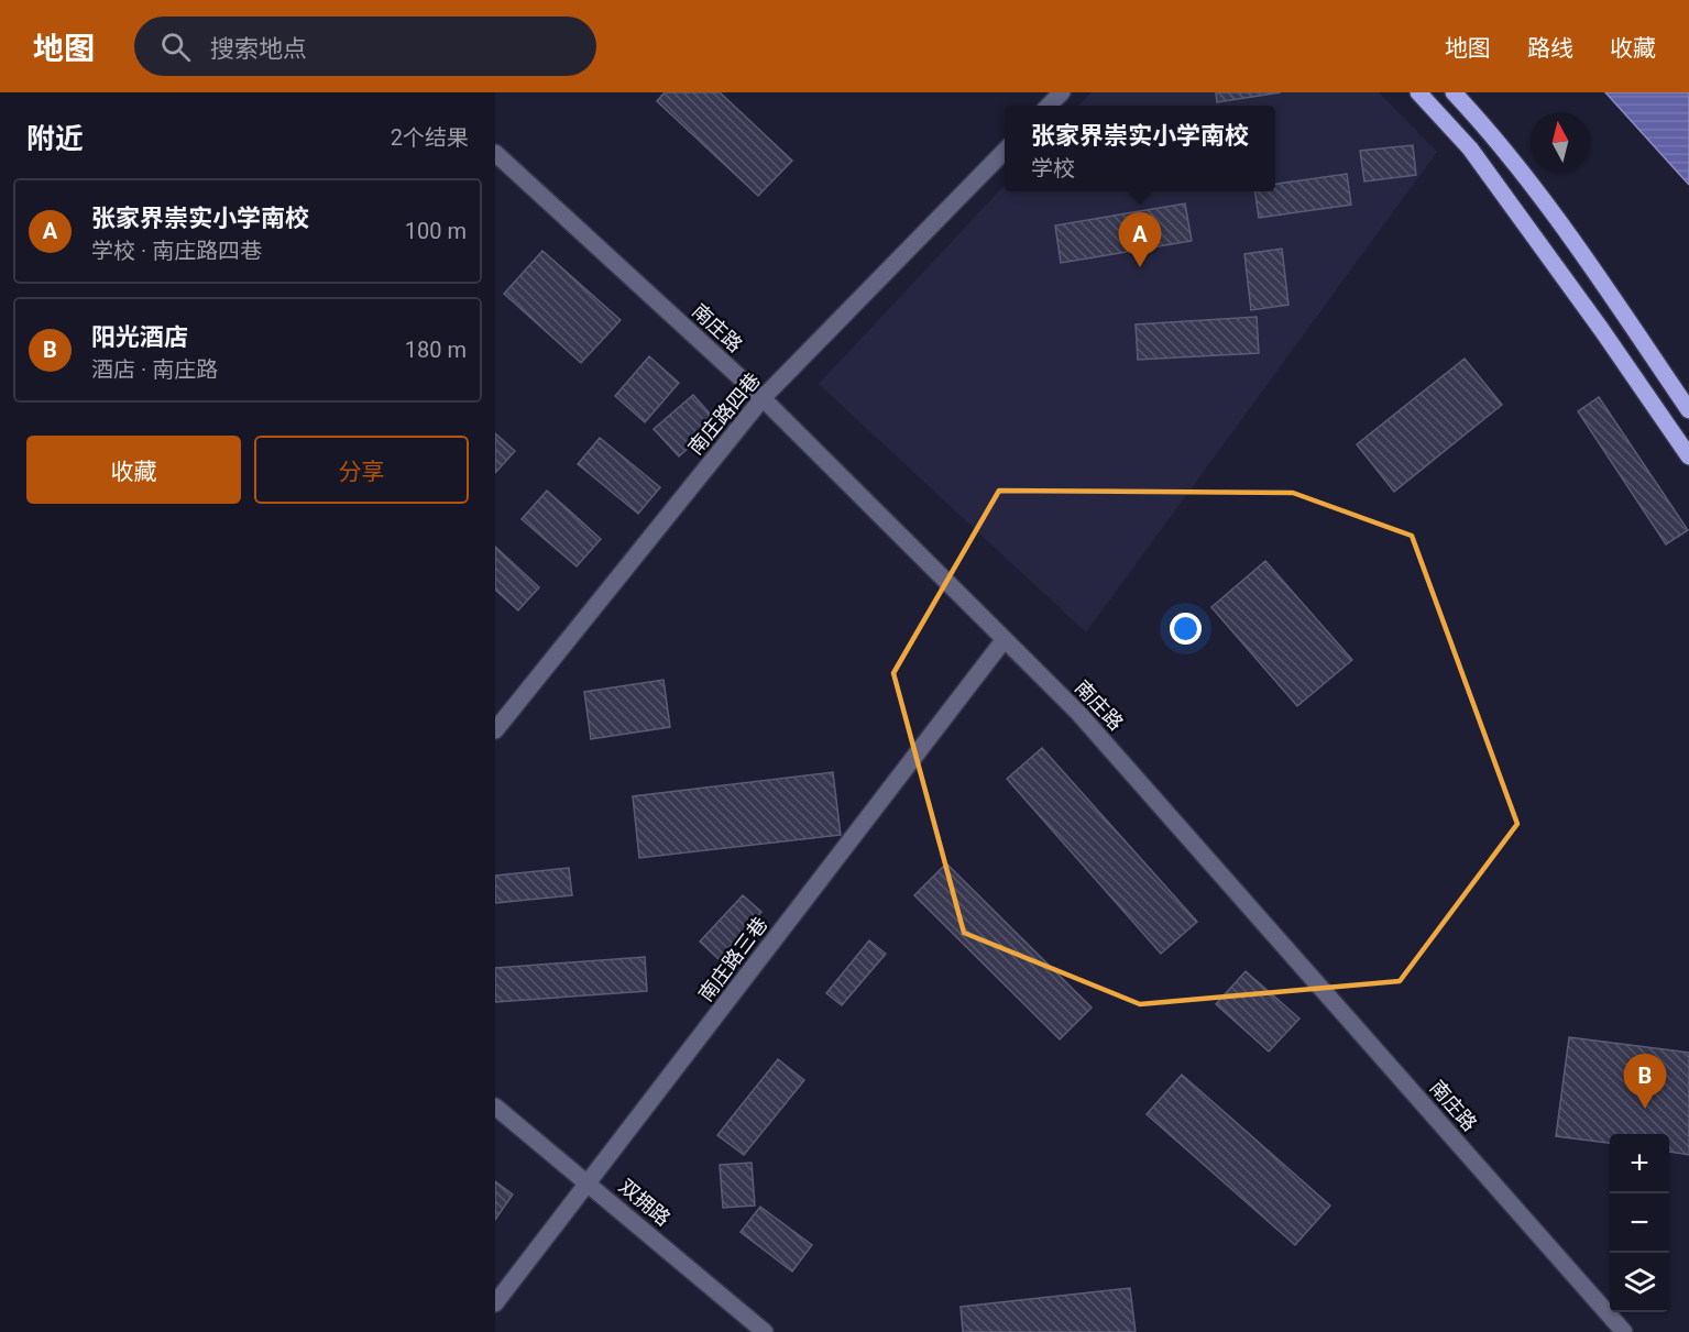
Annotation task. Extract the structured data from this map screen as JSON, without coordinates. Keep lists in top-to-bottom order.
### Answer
{
  "streets": {
    "street": [
      "南庄路",
      "南庄路四巷",
      "南庄路三巷",
      "双拥路"
    ]
  },
  "crossings": [
    ["南庄路", "南庄路四巷"],
    ["南庄路", "南庄路三巷"],
    ["南庄路三巷", "双拥路"]
  ],
  "north": "top",
  "page": {
    "header": "地图",
    "search": "搜索地点",
    "nav": ["地图", "路线", "收藏"],
    "heading": ["附近", "2个结果"],
    "popup": ["张家界崇实小学南校", "学校"],
    "list": [
      {
        "mark": "A",
        "name": "张家界崇实小学南校",
        "note": "学校 · 南庄路四巷",
        "value": "100 m"
      },
      {
        "mark": "B",
        "name": "阳光酒店",
        "note": "酒店 · 南庄路",
        "value": "180 m"
      }
    ],
    "pins": ["A", "B"],
    "buttons": ["收藏", "分享"],
    "map_buttons": ["+", "−"]
  }
}
